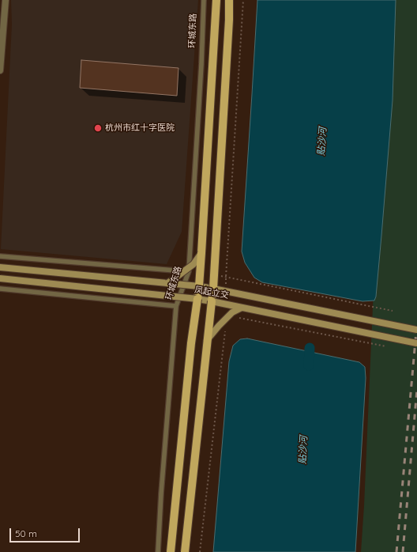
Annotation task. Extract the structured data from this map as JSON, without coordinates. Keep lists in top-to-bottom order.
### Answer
{
  "streets": {
    "main road": ["凤起立交"],
    "lane": ["环城东路"]
  },
  "water": ["贴沙河"],
  "places": ["杭州市红十字医院"],
  "scale_bar": "50 m"
}
